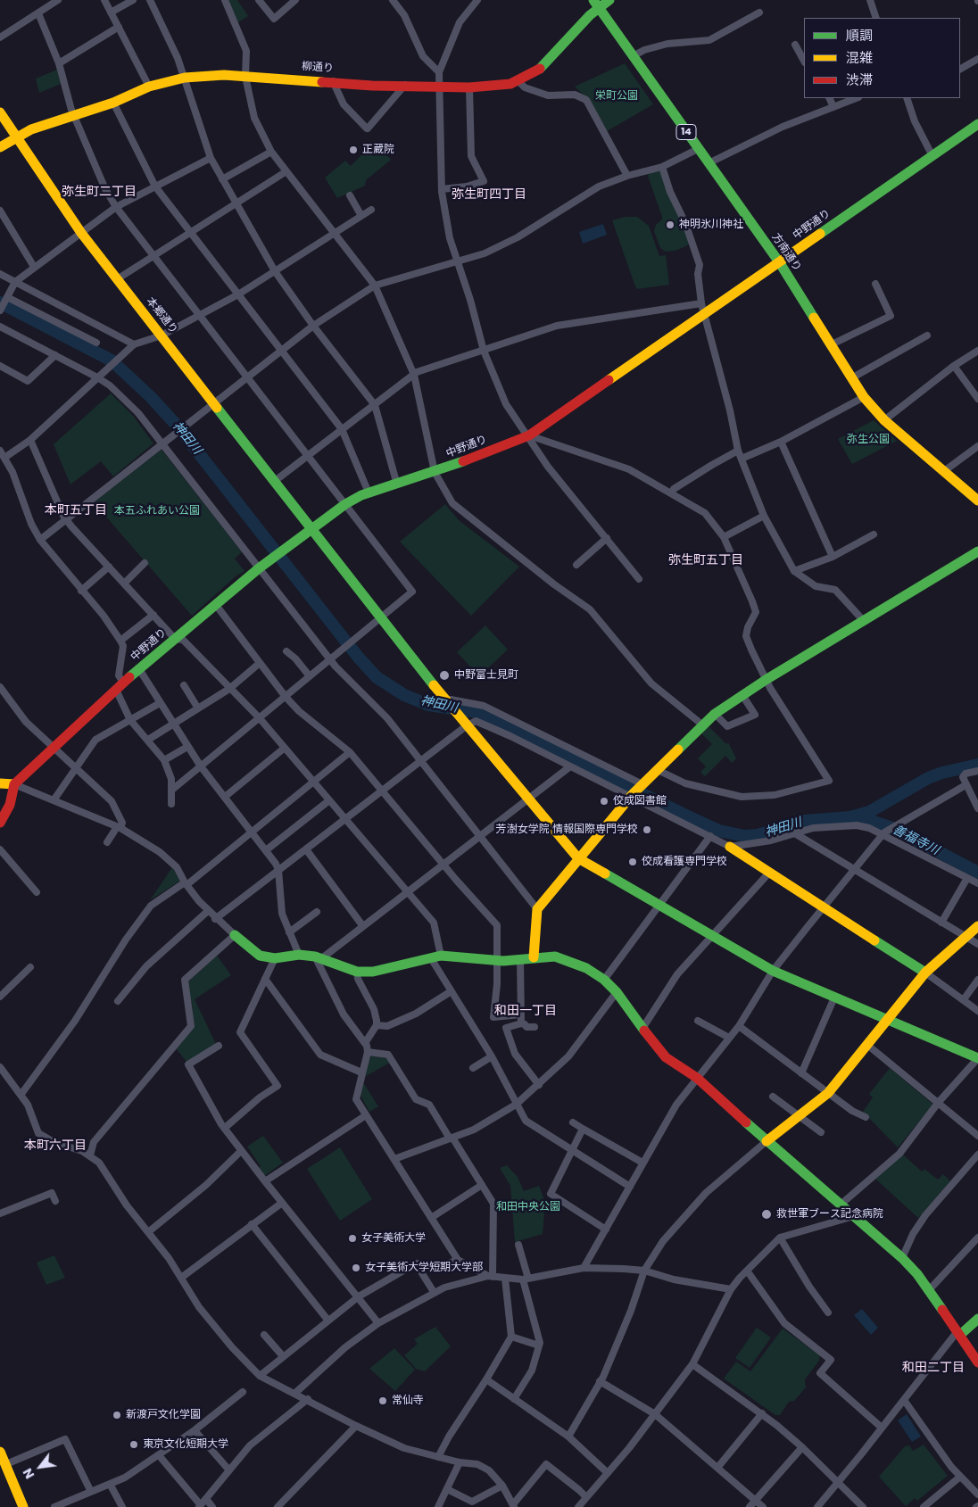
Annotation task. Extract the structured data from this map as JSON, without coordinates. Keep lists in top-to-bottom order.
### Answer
{
  "streets": {
    "street": [
      "柳通り",
      "14",
      "中野通り",
      "方南通り",
      "本郷通り"
    ]
  },
  "crossings": [
    ["柳通り", "方南通り"],
    ["柳通り", "本郷通り"],
    ["中野通り", "方南通り"],
    ["中野通り", "本郷通り"]
  ],
  "districts": [
    "弥生町二丁目",
    "弥生町四丁目",
    "本町五丁目",
    "弥生町五丁目",
    "和田一丁目",
    "本町六丁目",
    "和田二丁目"
  ],
  "water": ["神田川", "善福寺川"],
  "parks": [
    "栄町公園",
    "弥生公園",
    "本五ふれあい公園",
    "和田中央公園"
  ],
  "places": [
    "正蔵院",
    "神明氷川神社",
    "中野富士見町",
    "佼成図書館",
    "芳澍女学院 情報国際専門学校",
    "佼成看護専門学校",
    "救世軍ブース記念病院",
    "女子美術大学",
    "女子美術大学短期大学部",
    "常仙寺",
    "新渡戸文化学園",
    "東京文化短期大学"
  ],
  "legend": ["順調", "混雑", "渋滞"],
  "north": "bottom left"
}
